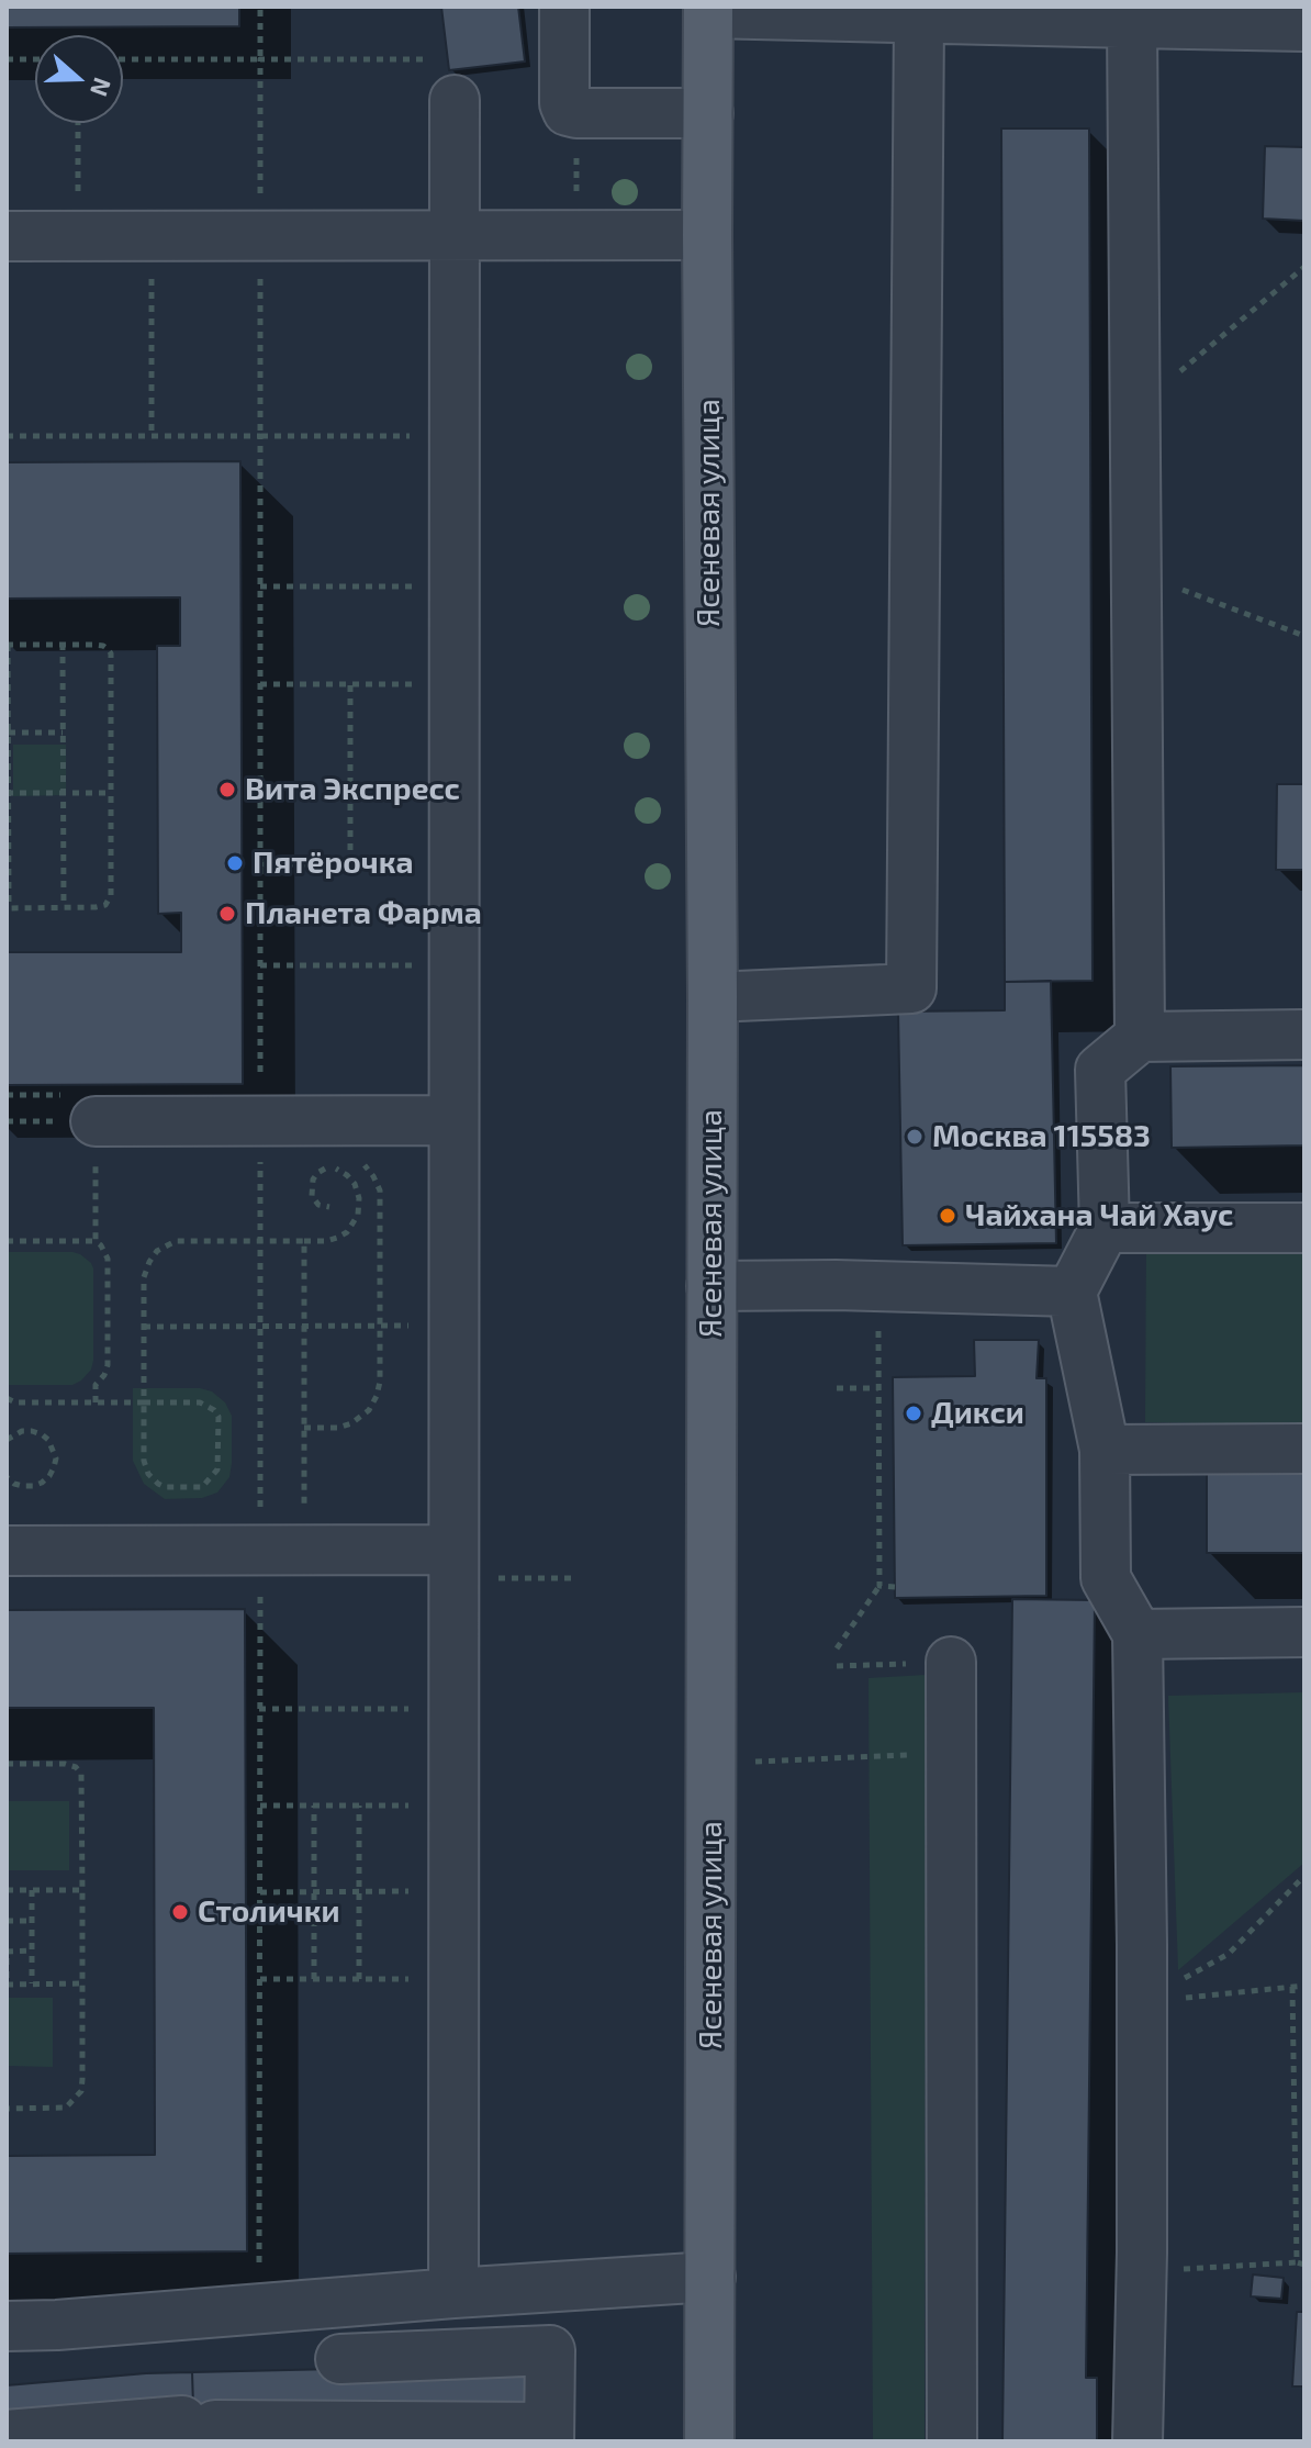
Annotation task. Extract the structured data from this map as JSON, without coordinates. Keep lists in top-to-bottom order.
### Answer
{
  "streets": {
    "main road": ["Ясеневая улица"]
  },
  "places": [
    "Вита Экспресс",
    "Пятёрочка",
    "Планета Фарма",
    "Москва 115583",
    "Чайхана Чай Хаус",
    "Дикси",
    "Столички"
  ],
  "north": "right"
}
